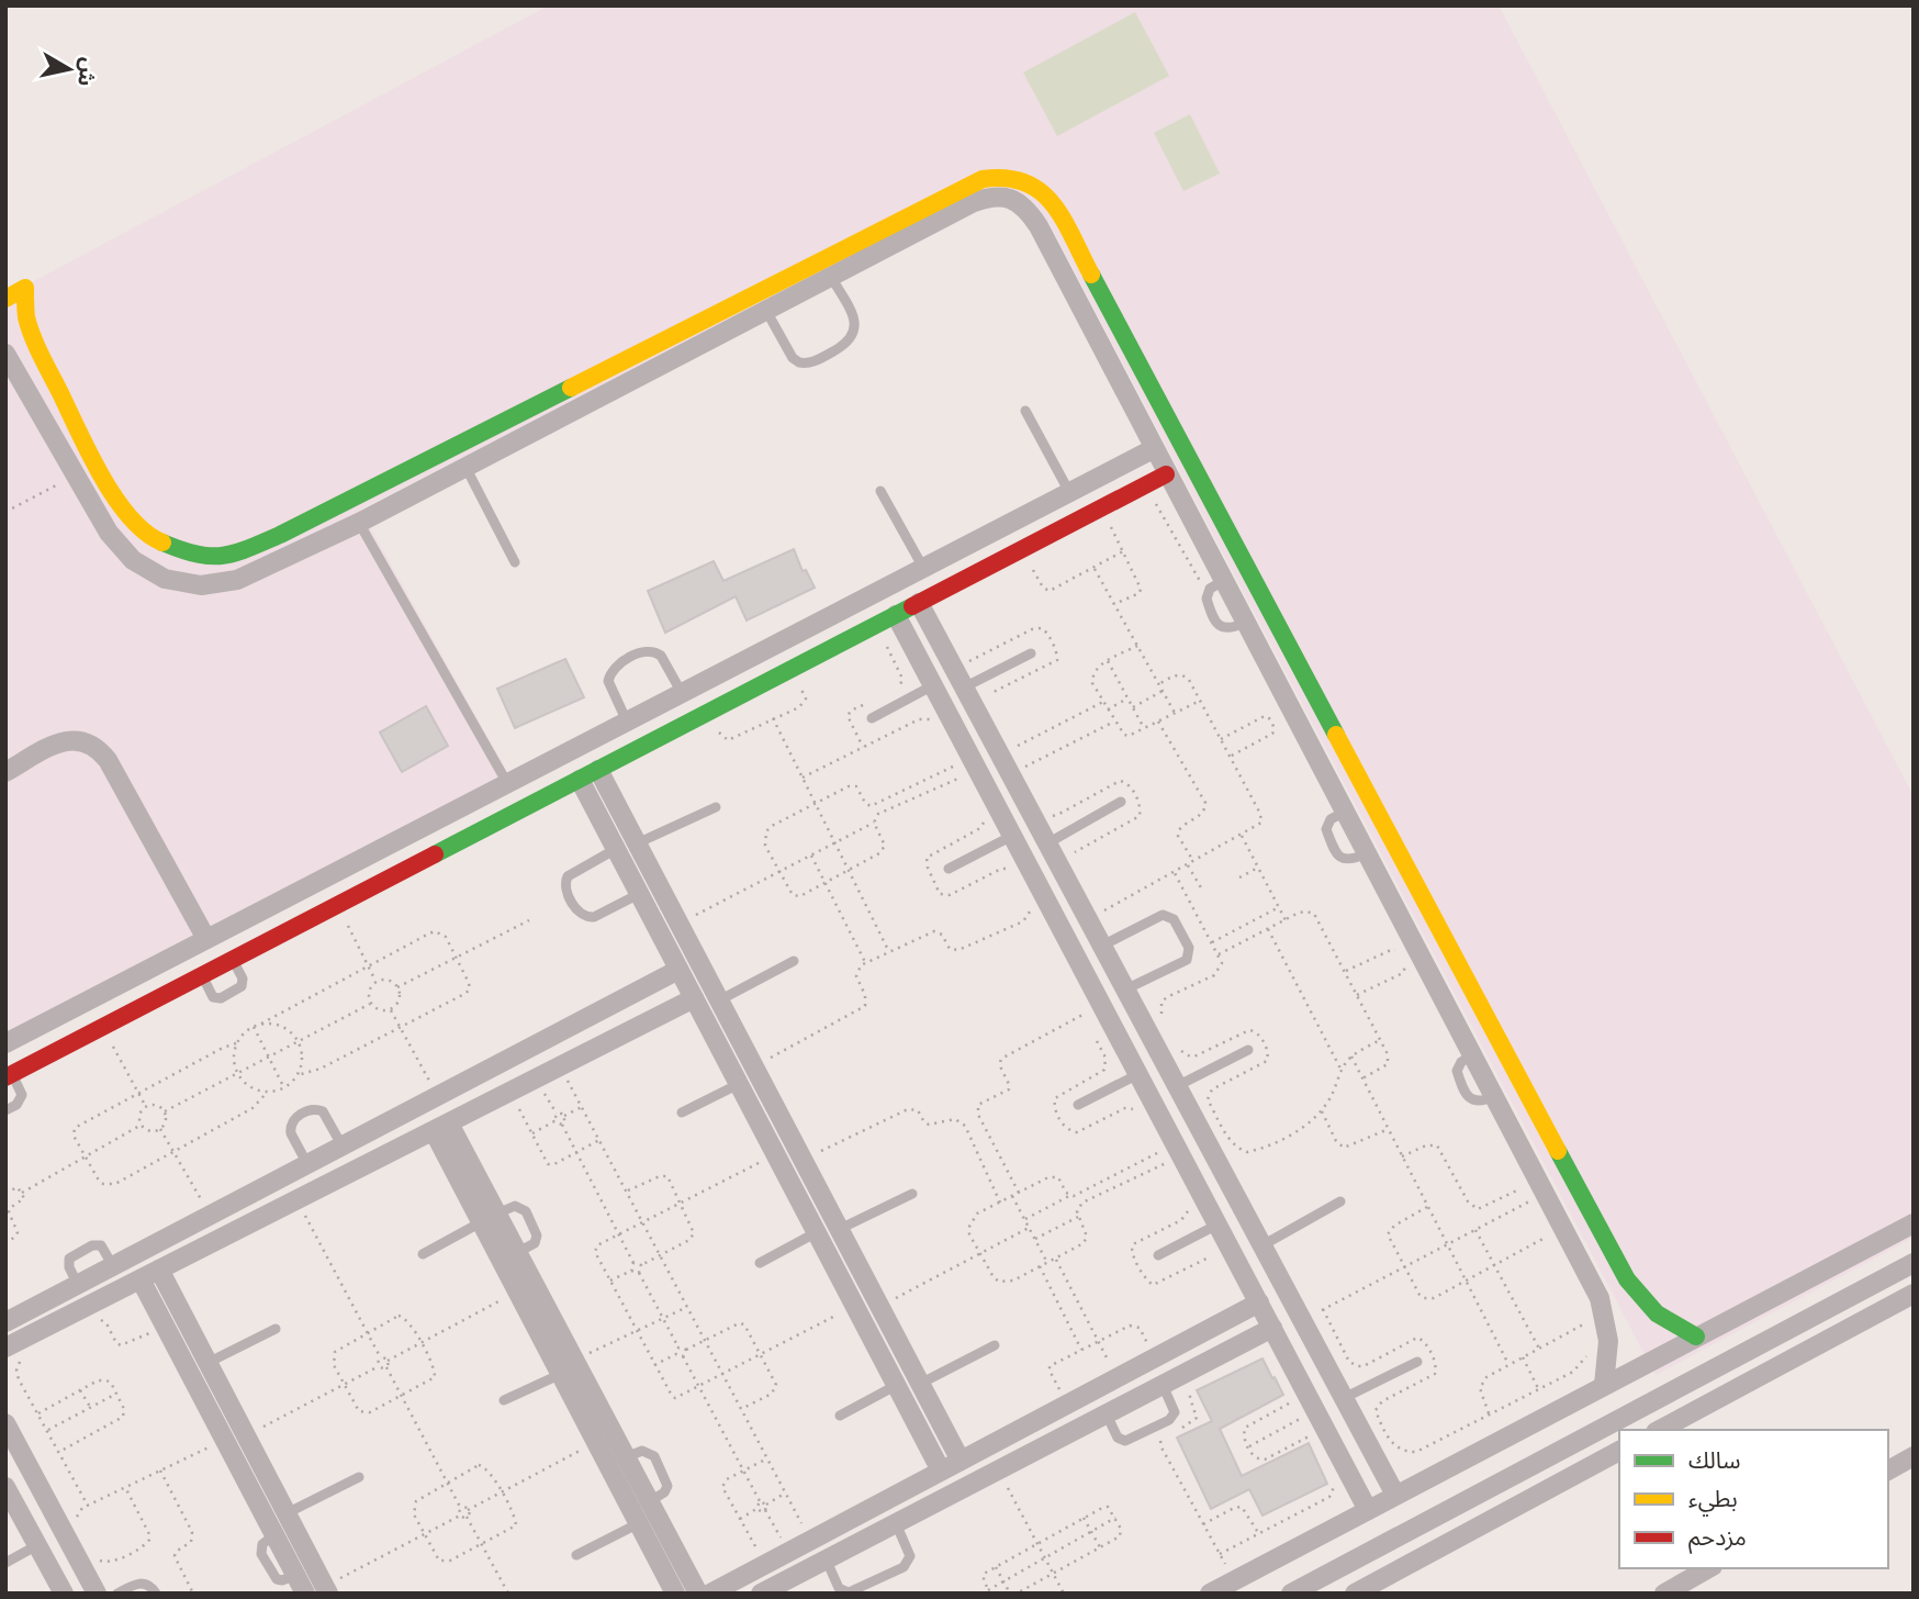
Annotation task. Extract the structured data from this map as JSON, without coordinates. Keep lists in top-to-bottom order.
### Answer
{
  "legend": ["سالك", "بطيء", "مزدحم"],
  "north": "right"
}
